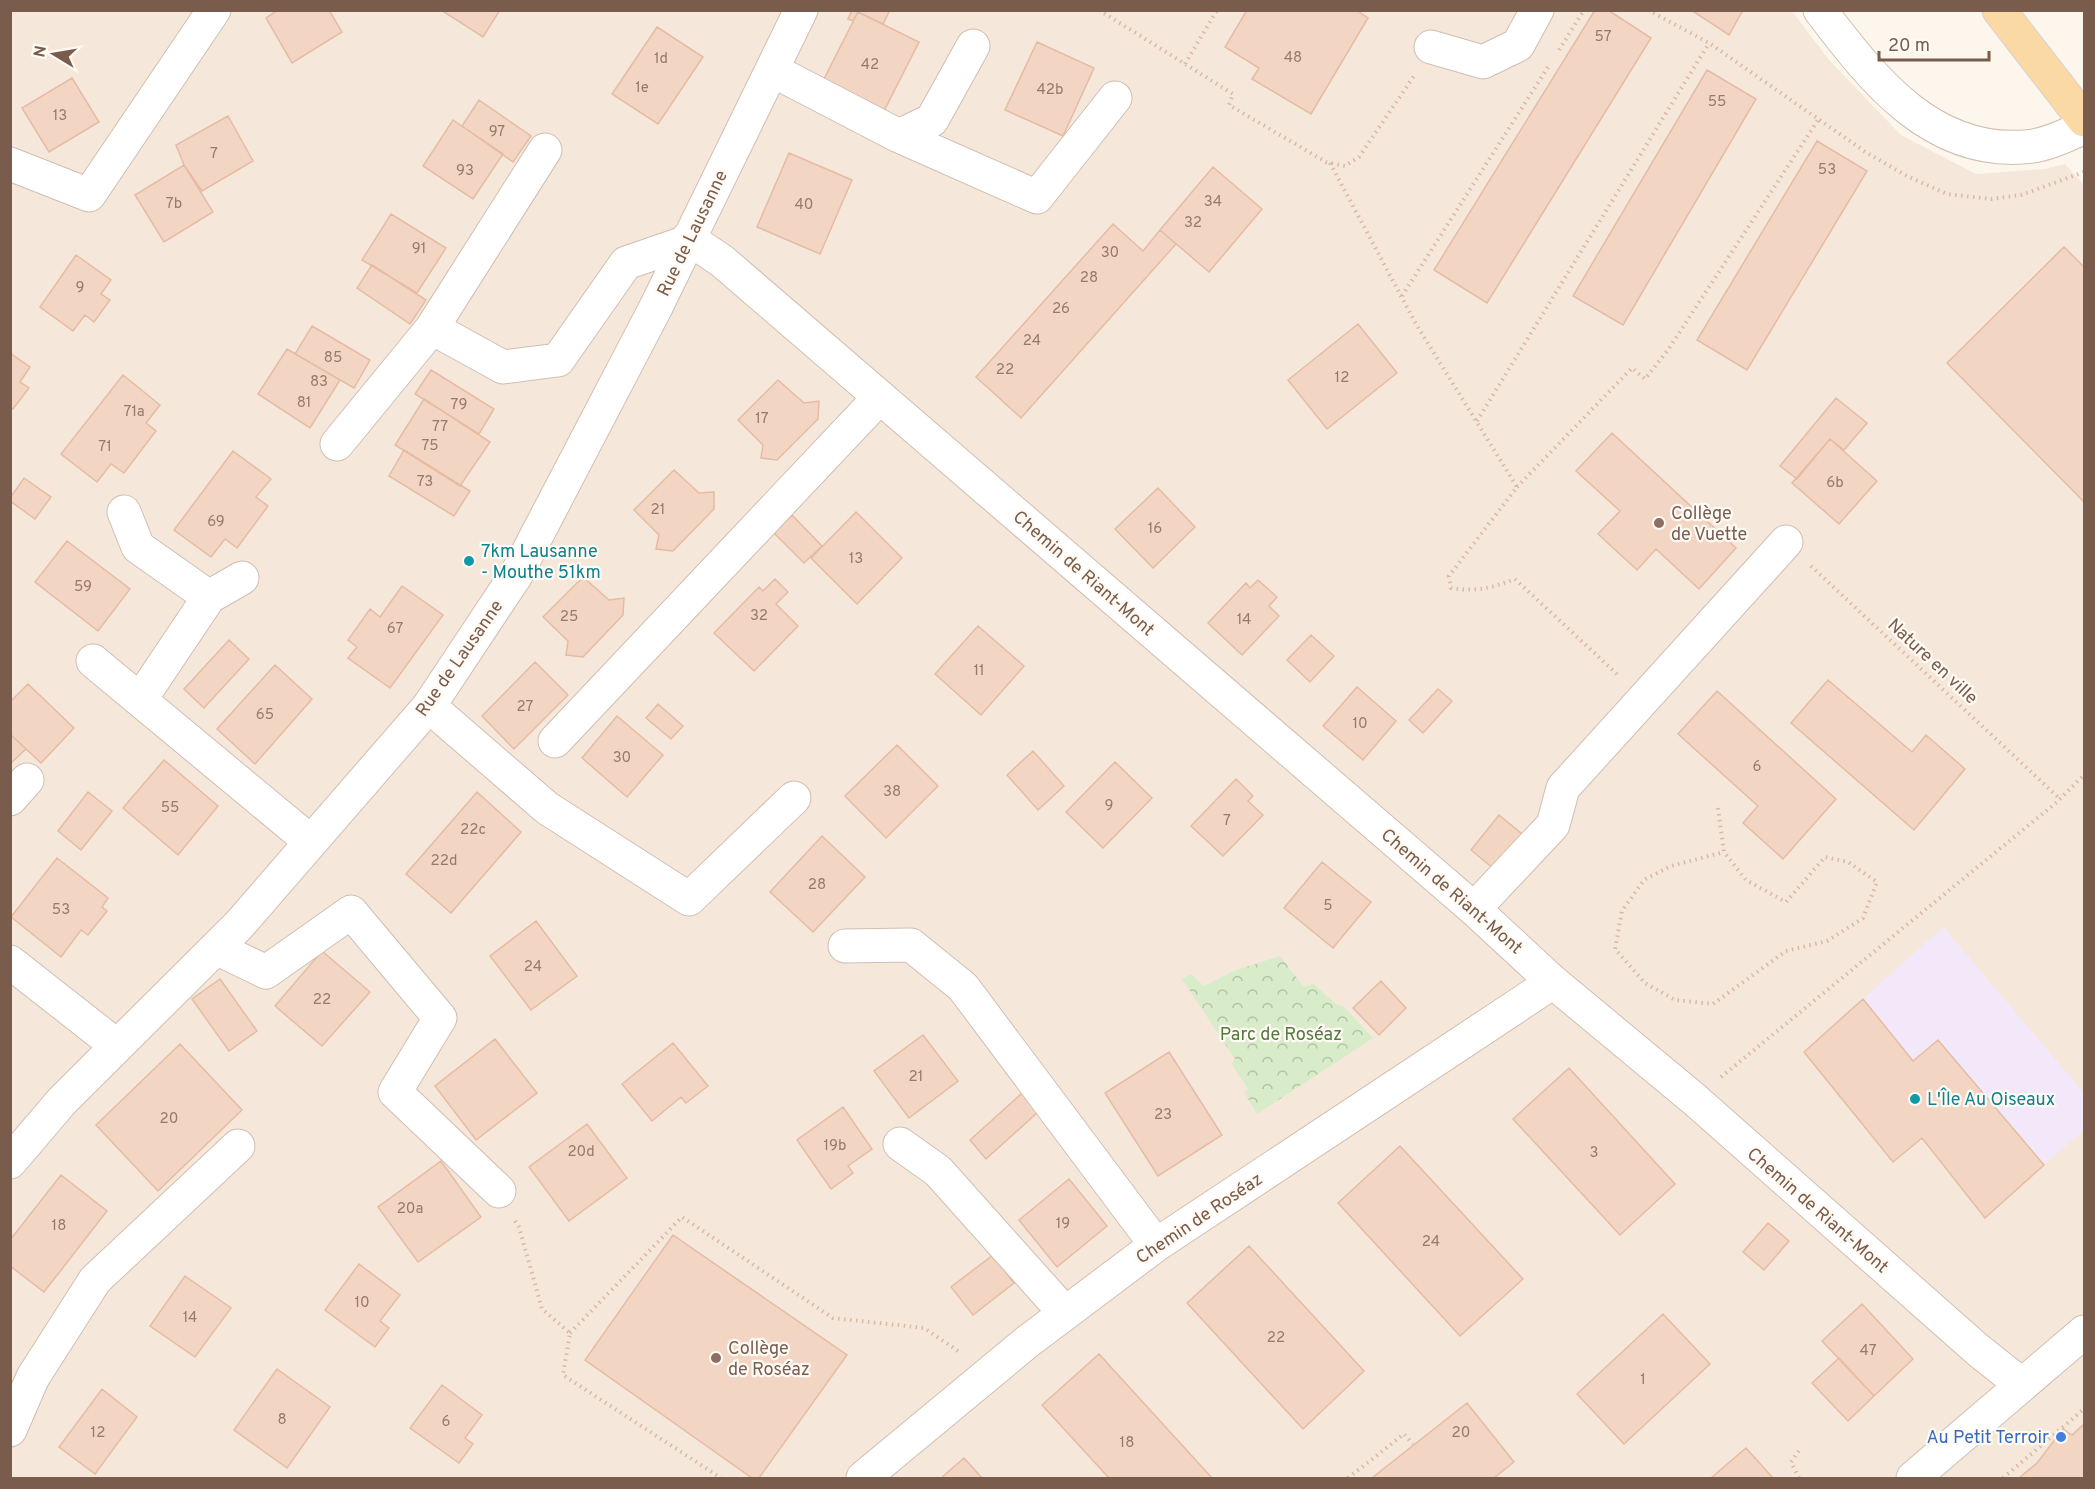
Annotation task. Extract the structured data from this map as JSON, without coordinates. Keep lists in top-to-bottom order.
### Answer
{
  "streets": {
    "street": ["Rue de Lausanne", "Chemin de Riant-Mont", "Chemin de Roséaz"],
    "path": ["Nature en ville"]
  },
  "crossings": [
    ["Rue de Lausanne", "Chemin de Riant-Mont"],
    ["Chemin de Riant-Mont", "Chemin de Roséaz"]
  ],
  "parks": ["Parc de Roséaz"],
  "places": [
    "Collège de Vuette",
    "7km Lausanne - Mouthe 51km",
    "L'Île Au Oiseaux",
    "Collège de Roséaz",
    "Au Petit Terroir"
  ],
  "house_numbers": [
    "57",
    "48",
    "1d",
    "42",
    "1e",
    "42b",
    "55",
    "13",
    "97",
    "7",
    "53",
    "93",
    "34",
    "7b",
    "40",
    "32",
    "91",
    "30",
    "28",
    "9",
    "26",
    "24",
    "85",
    "22",
    "12",
    "83",
    "81",
    "79",
    "71a",
    "17",
    "77",
    "75",
    "71",
    "73",
    "6b",
    "21",
    "69",
    "16",
    "13",
    "59",
    "32",
    "25",
    "14",
    "67",
    "11",
    "27",
    "65",
    "10",
    "30",
    "6",
    "38",
    "9",
    "55",
    "7",
    "22c",
    "22d",
    "28",
    "5",
    "53",
    "24",
    "22",
    "21",
    "23",
    "20",
    "19b",
    "20d",
    "3",
    "20a",
    "19",
    "18",
    "24",
    "10",
    "14",
    "22",
    "47",
    "1",
    "8",
    "6",
    "12",
    "20",
    "18"
  ],
  "scale_bar": "20 m",
  "north": "left"
}
